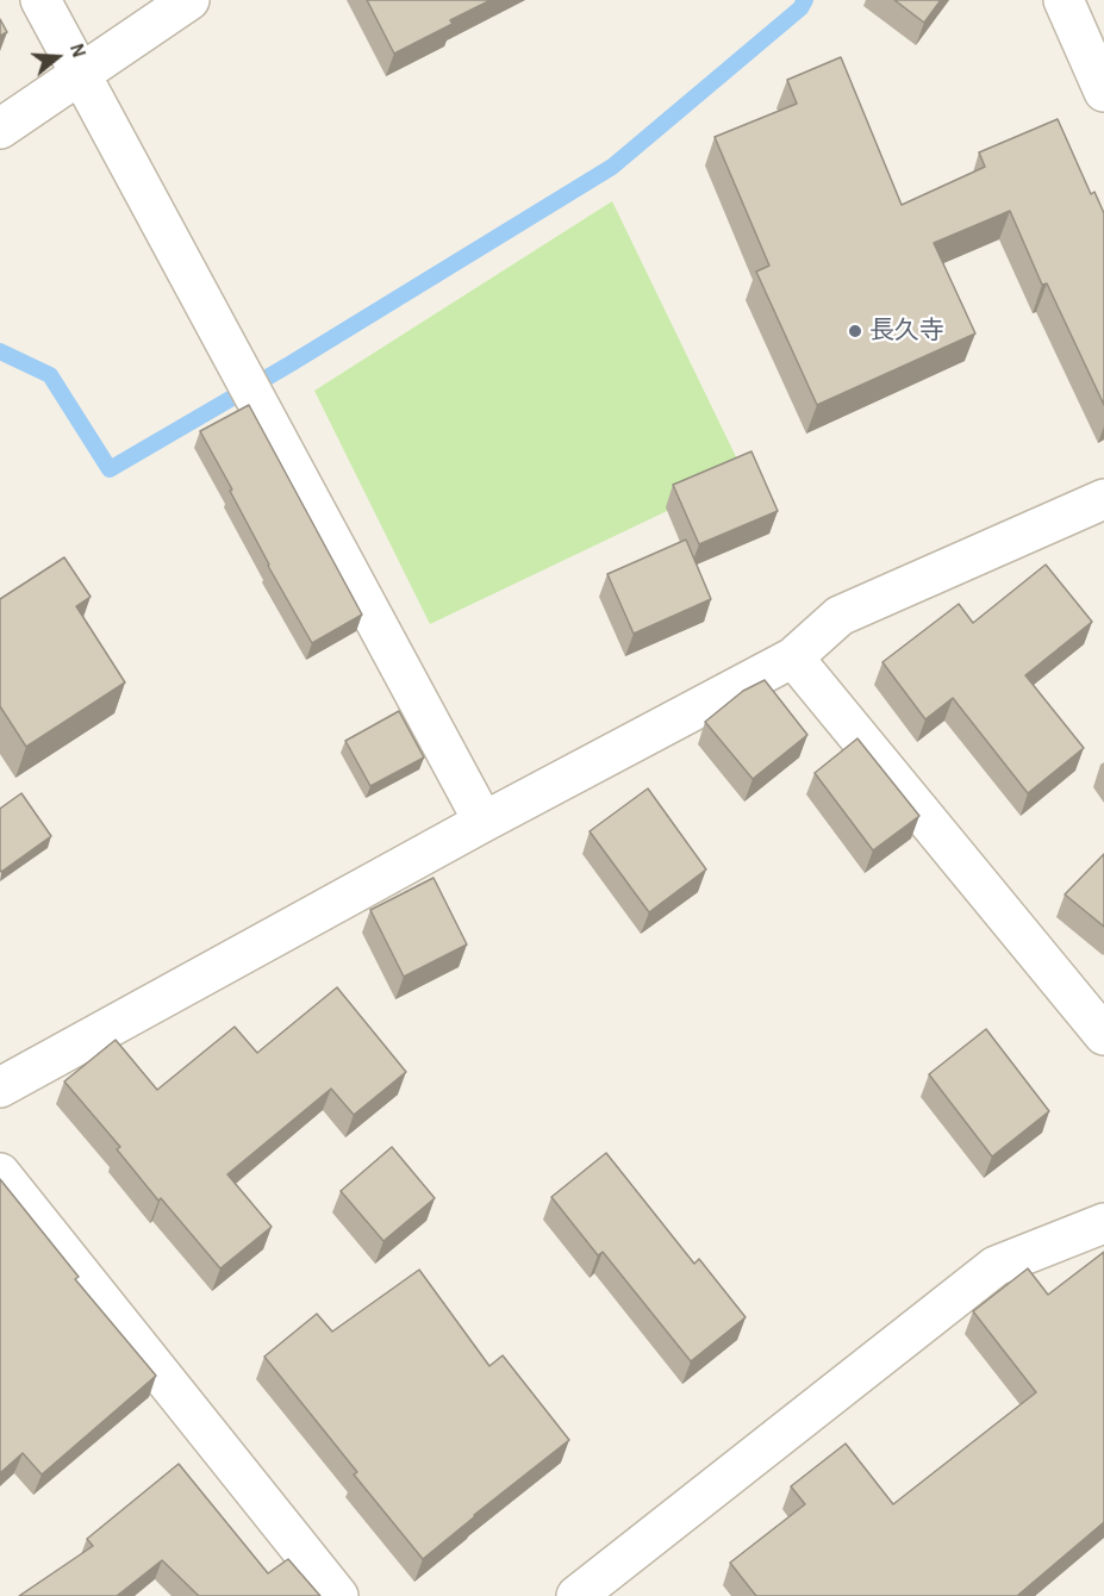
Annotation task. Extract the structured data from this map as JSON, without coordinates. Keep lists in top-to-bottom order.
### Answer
{
  "places": ["長久寺"],
  "north": "right"
}
